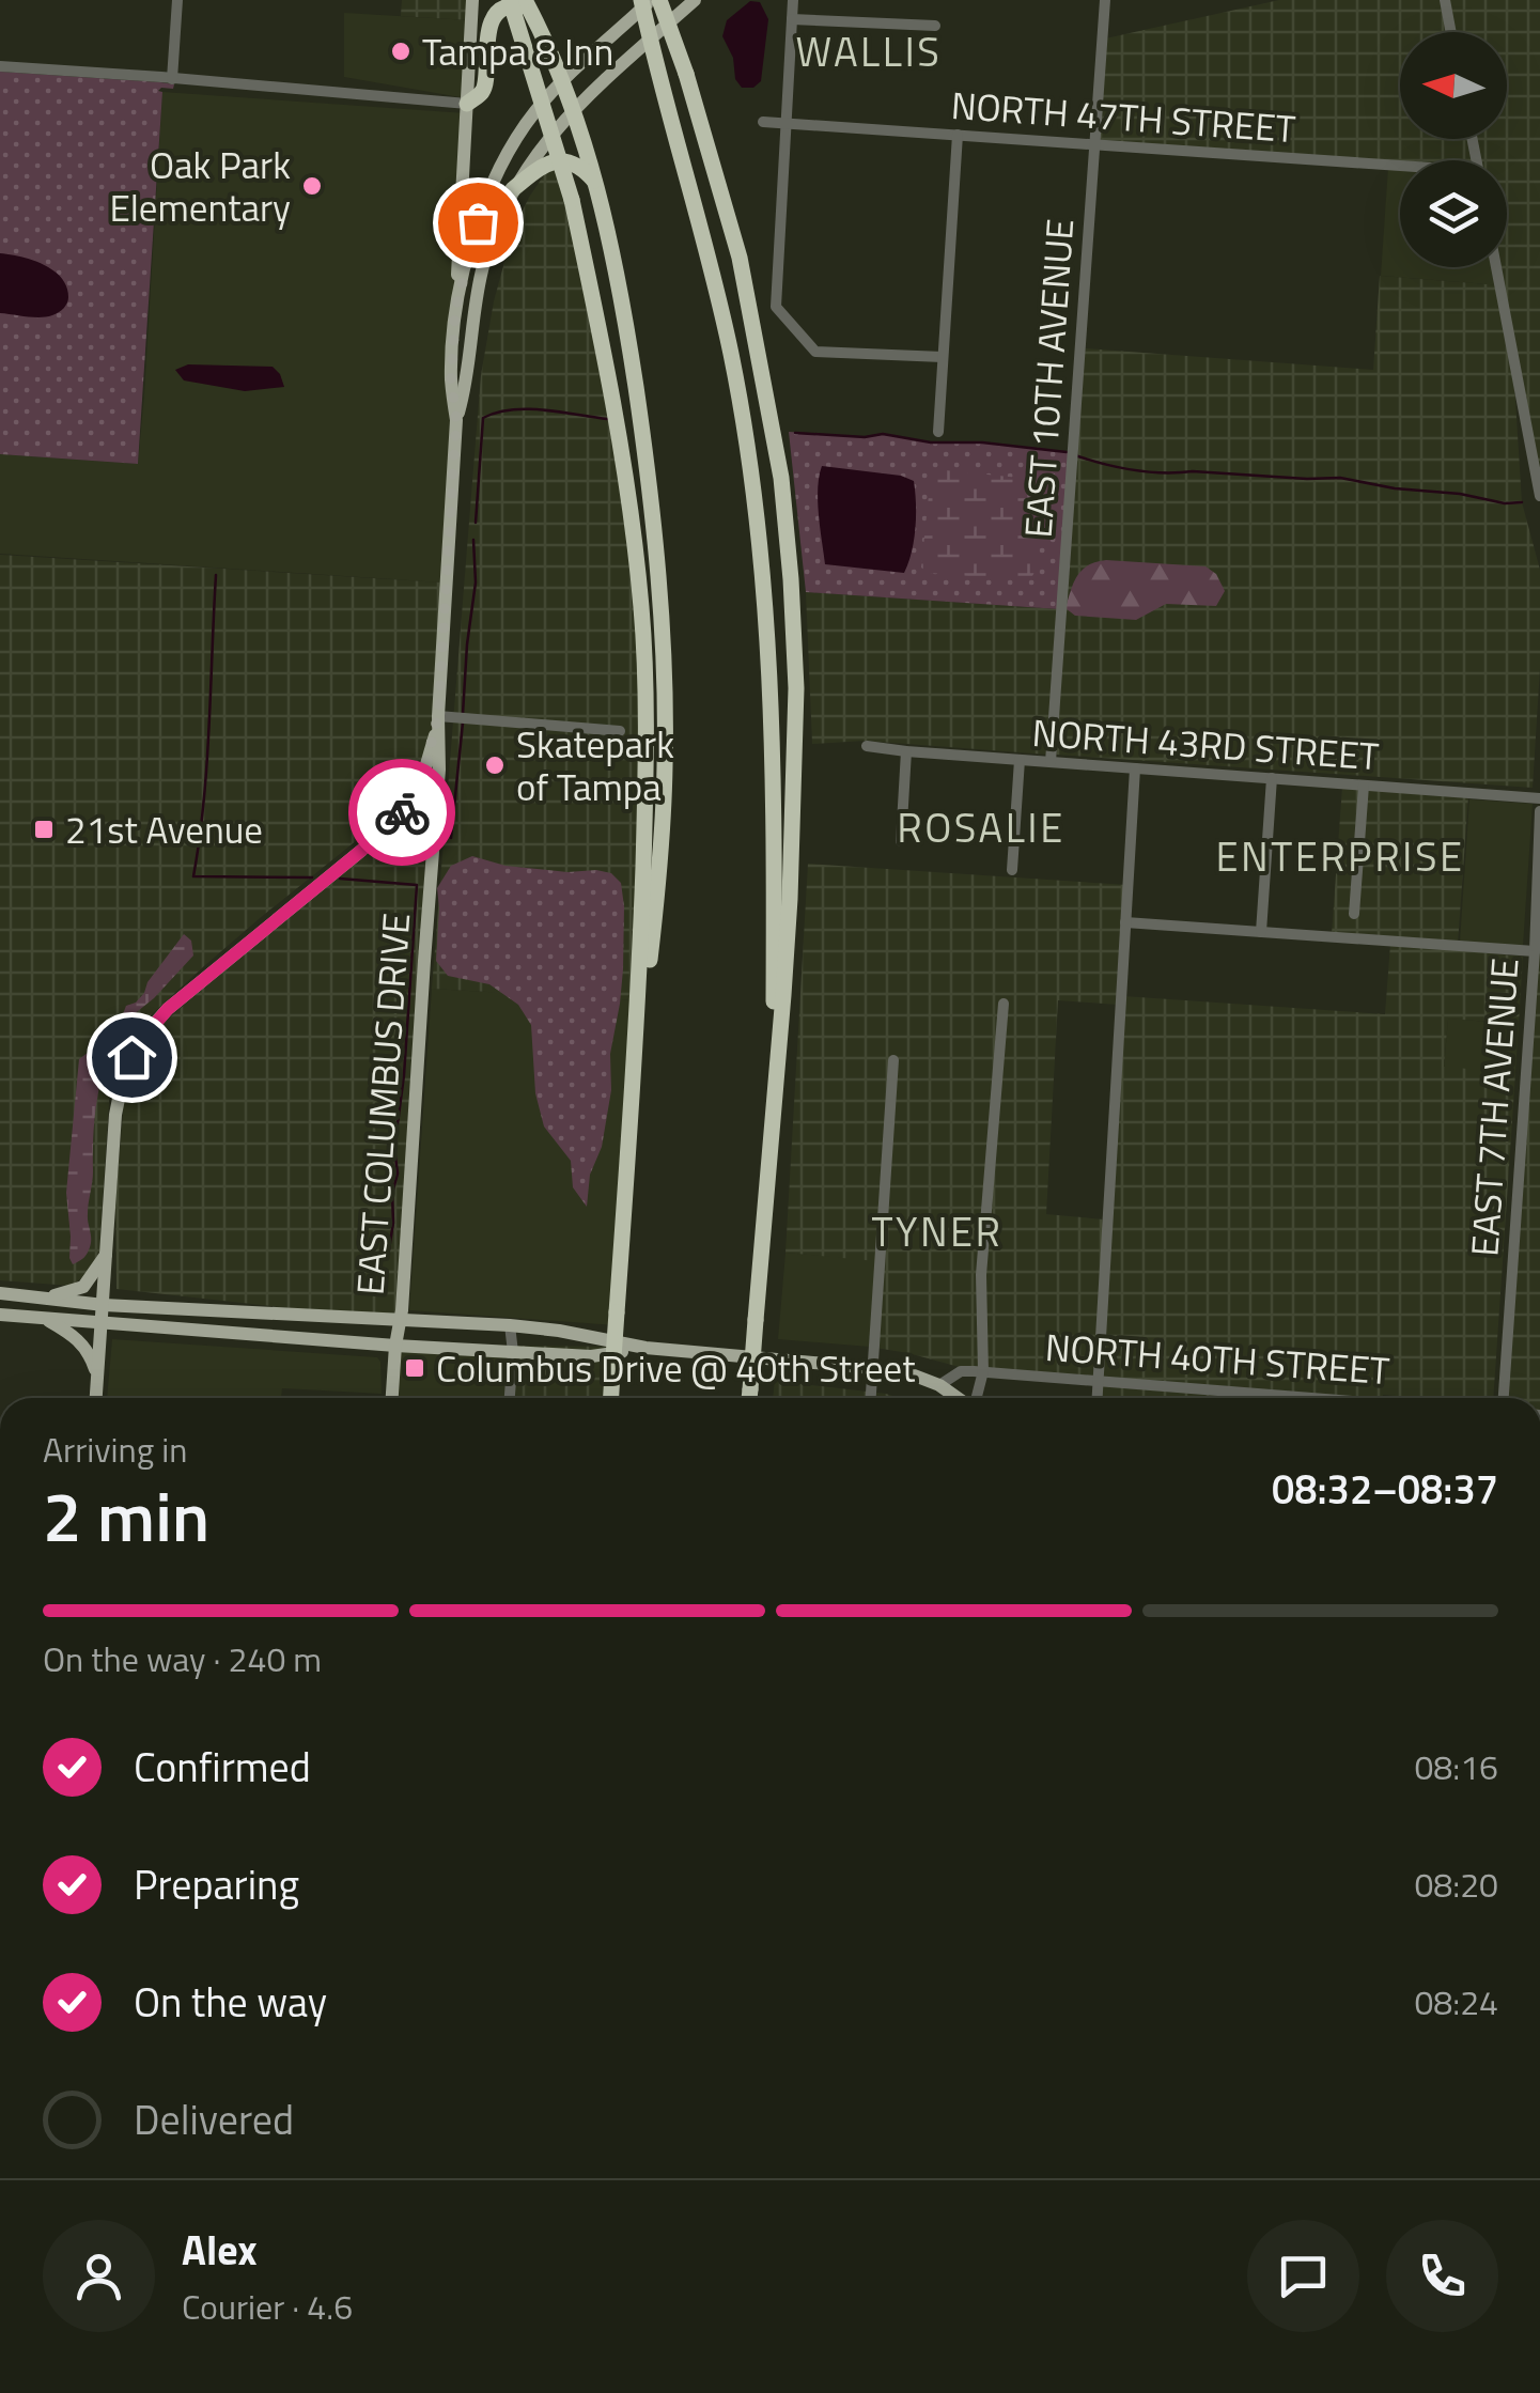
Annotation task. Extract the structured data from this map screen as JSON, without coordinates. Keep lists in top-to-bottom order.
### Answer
{
  "streets": {
    "main road": ["EAST COLUMBUS DRIVE"],
    "street": [
      "NORTH 47TH STREET",
      "EAST 10TH AVENUE",
      "NORTH 43RD STREET",
      "EAST 7TH AVENUE",
      "NORTH 40TH STREET"
    ]
  },
  "crossings": [
    ["NORTH 47TH STREET", "EAST 10TH AVENUE"],
    ["EAST 10TH AVENUE", "NORTH 43RD STREET"]
  ],
  "districts": [
    "WALLIS",
    "ROSALIE",
    "ENTERPRISE",
    "TYNER"
  ],
  "places": {
    "other": ["Tampa 8 Inn", "Oak Park Elementary", "Skatepark of Tampa"],
    "transit": ["21st Avenue", "Columbus Drive @ 40th Street"]
  },
  "north": "left",
  "page": {
    "heading": ["2 min", "Arriving in", "08:32–08:37"],
    "panel": ["Alex", "Courier · 4.6"],
    "bar": "On the way · 240 m",
    "list": [
      ["Confirmed", "08:16"],
      ["Preparing", "08:20"],
      ["On the way", "08:24"],
      "Delivered"
    ]
  }
}
